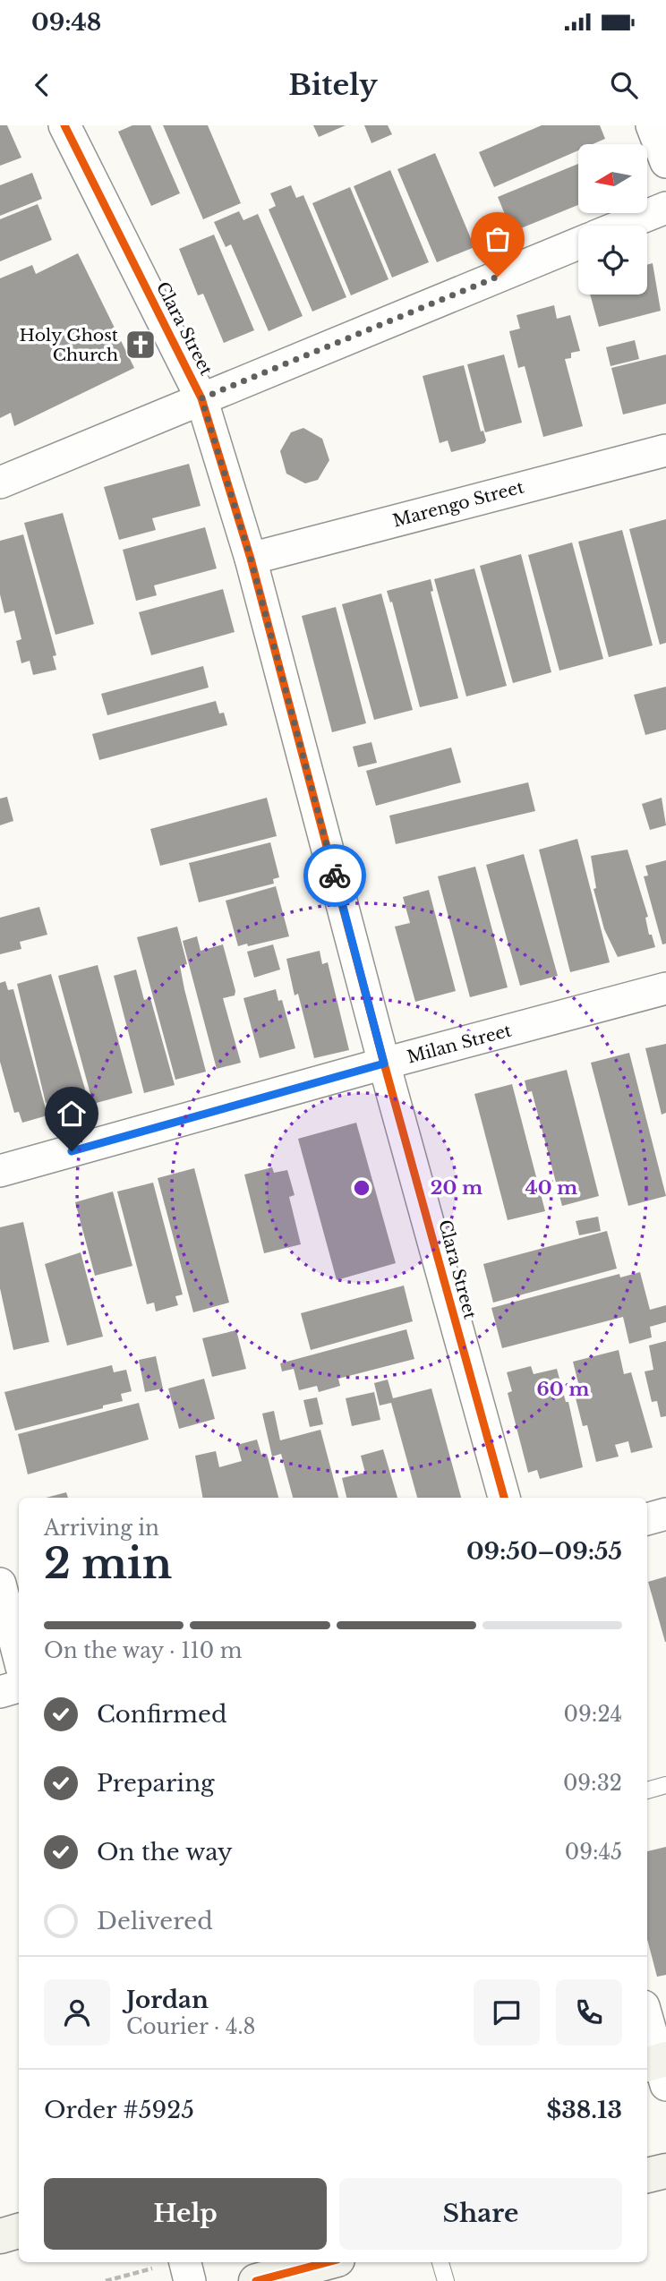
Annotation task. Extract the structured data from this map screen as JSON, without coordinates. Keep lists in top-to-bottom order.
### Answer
{
  "streets": {
    "street": ["Clara Street", "Marengo Street", "Milan Street"]
  },
  "crossings": [
    ["Clara Street", "Marengo Street"],
    ["Clara Street", "Milan Street"]
  ],
  "places": {
    "church": ["Holy Ghost Church"]
  },
  "north": "left",
  "page": {
    "status": "09:48",
    "header": "Bitely",
    "heading": ["2 min", "Arriving in", "09:50–09:55"],
    "panel": [
      "Jordan",
      "Courier · 4.8",
      "Order #5925",
      "$38.13"
    ],
    "bar": "On the way · 110 m",
    "list": [
      ["Confirmed", "09:24"],
      ["Preparing", "09:32"],
      ["On the way", "09:45"],
      "Delivered"
    ],
    "buttons": ["Help", "Share"]
  },
  "rings": ["20 m", "40 m", "60 m"]
}
